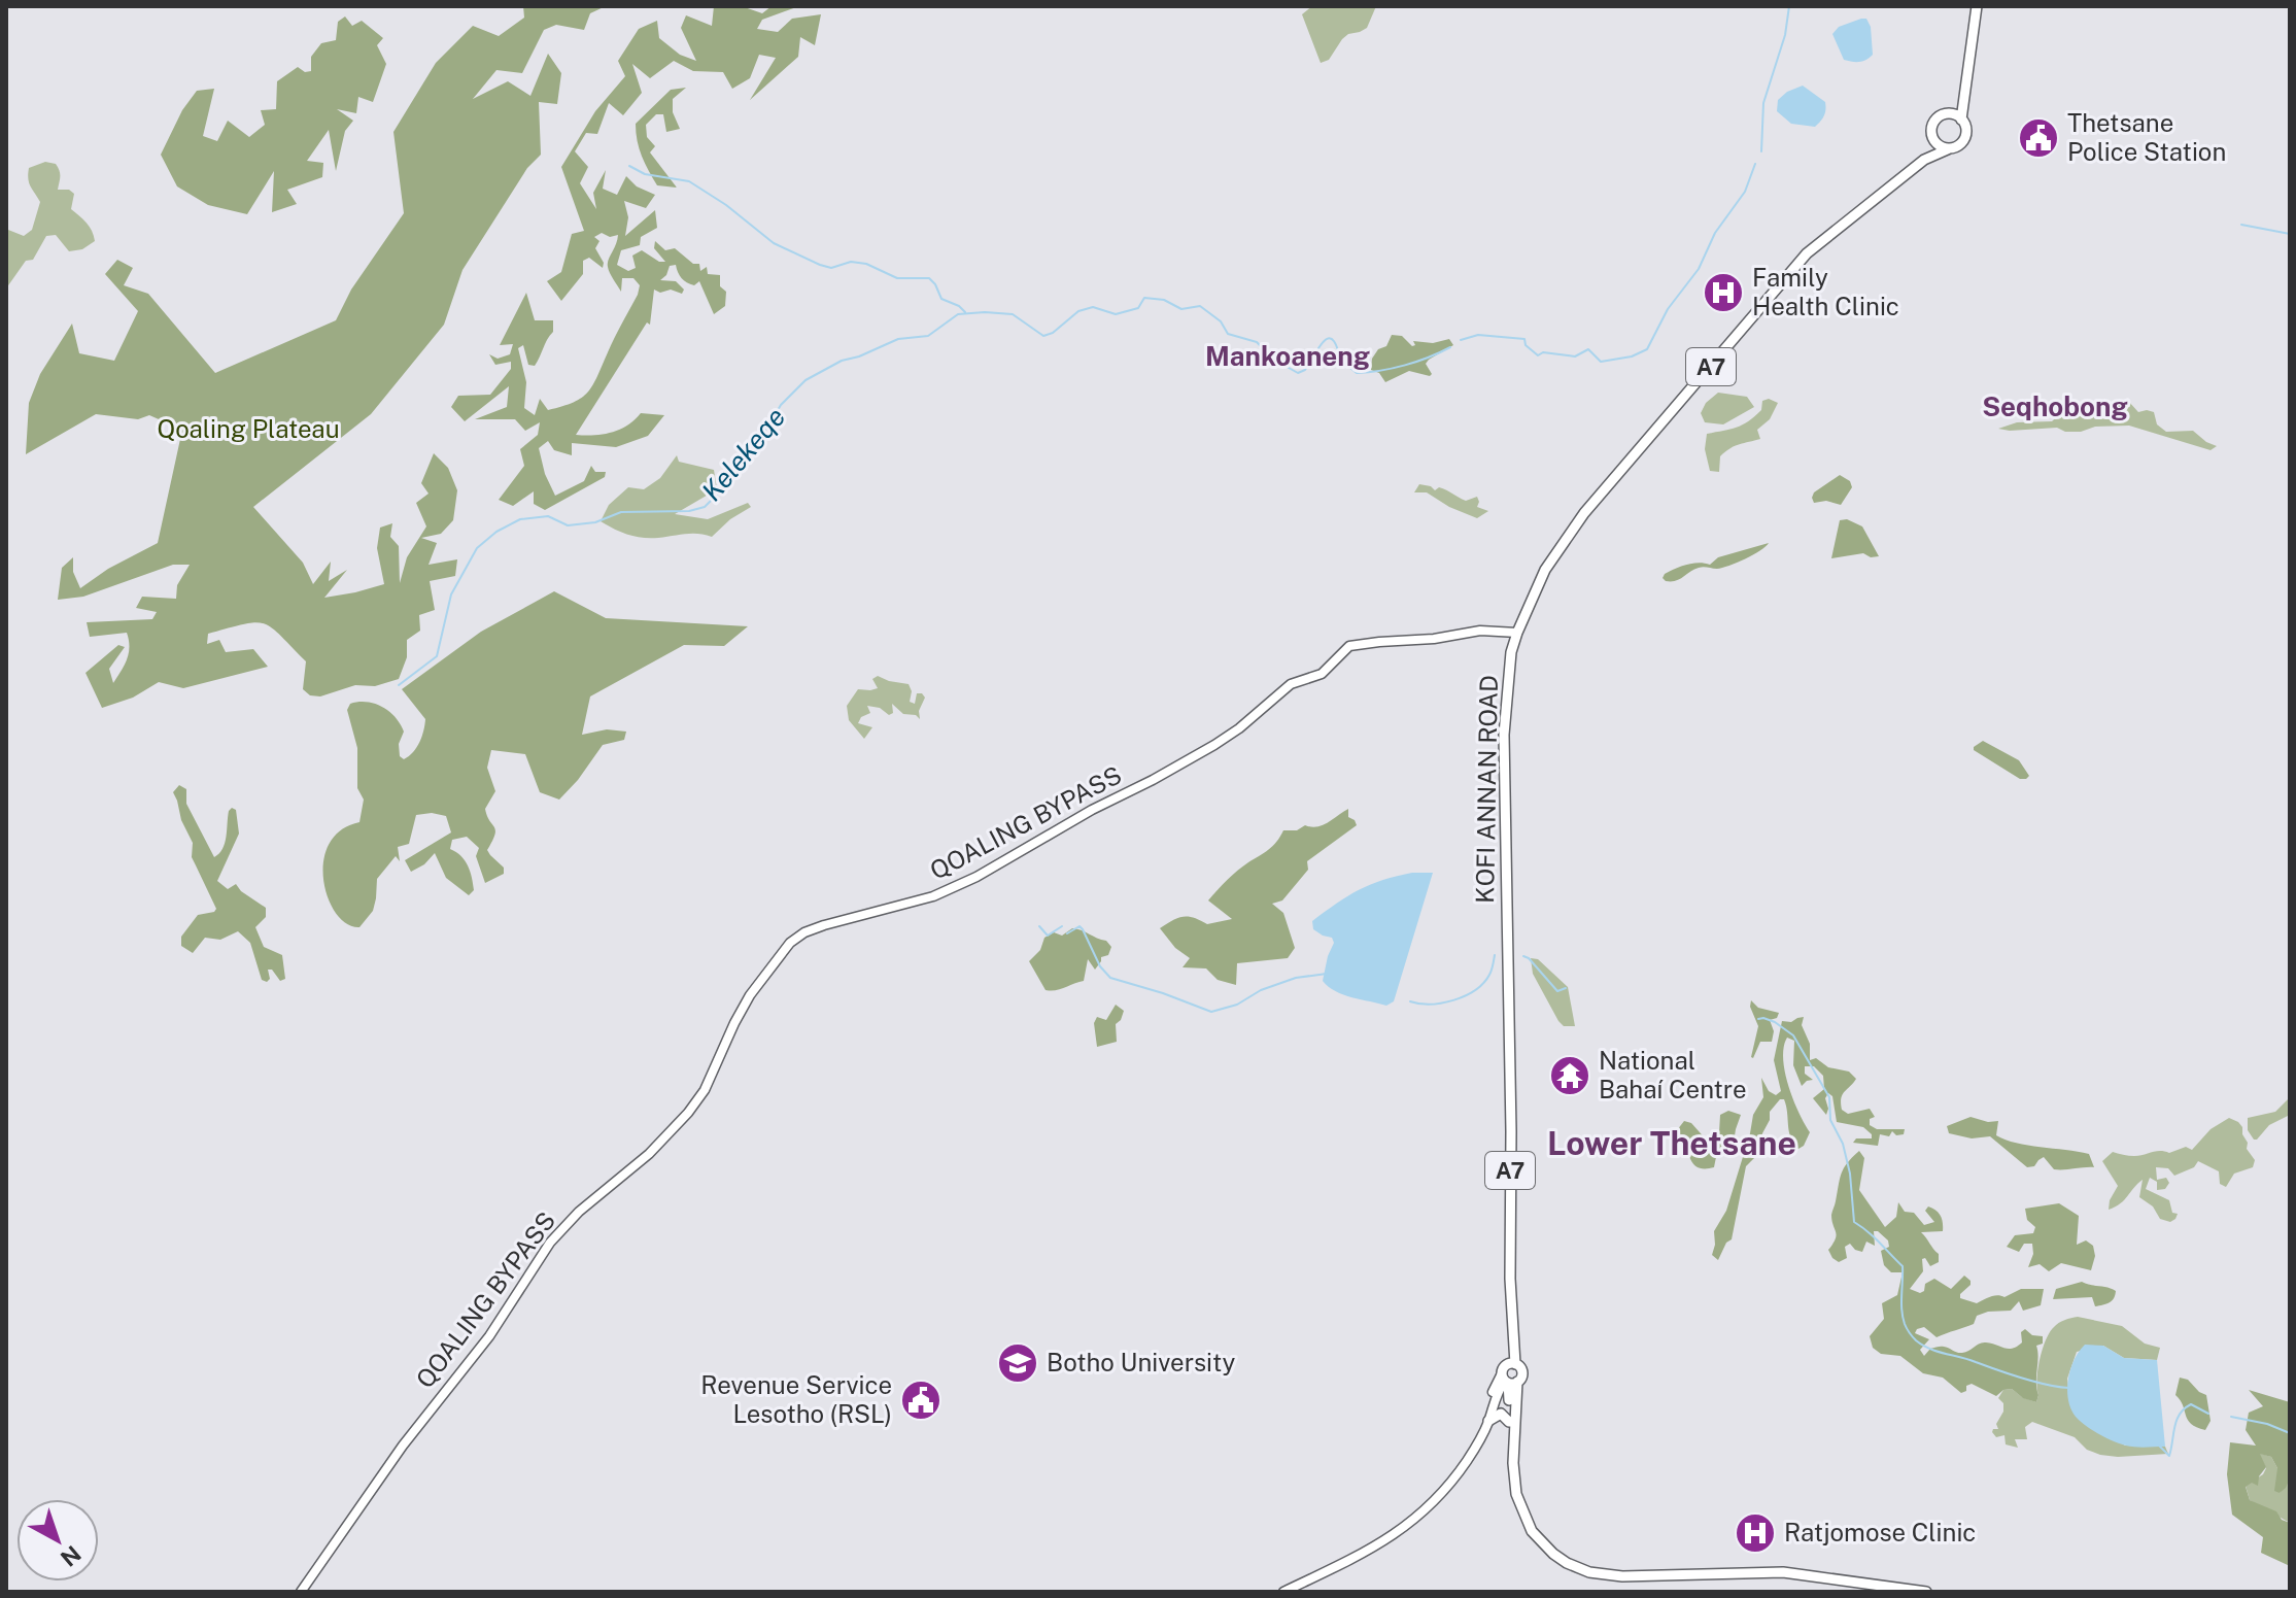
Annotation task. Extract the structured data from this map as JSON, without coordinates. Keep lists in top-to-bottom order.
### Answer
{
  "streets": {
    "main road": ["A7", "KOFI ANNAN ROAD", "QOALING BYPASS"]
  },
  "crossings": [
    ["A7", "KOFI ANNAN ROAD"],
    ["KOFI ANNAN ROAD", "QOALING BYPASS"]
  ],
  "districts": ["Mankoaneng", "Seqhobong", "Lower Thetsane"],
  "water": ["Kelekeqe"],
  "parks": ["Qoaling Plateau"],
  "places": {
    "public building": ["Thetsane Police Station", "Revenue Service Lesotho (RSL)"],
    "hospital": ["Family Health Clinic", "Ratjomose Clinic"],
    "temple": ["National Bahaí Centre"],
    "school or university": ["Botho University"]
  },
  "north": "bottom right"
}
